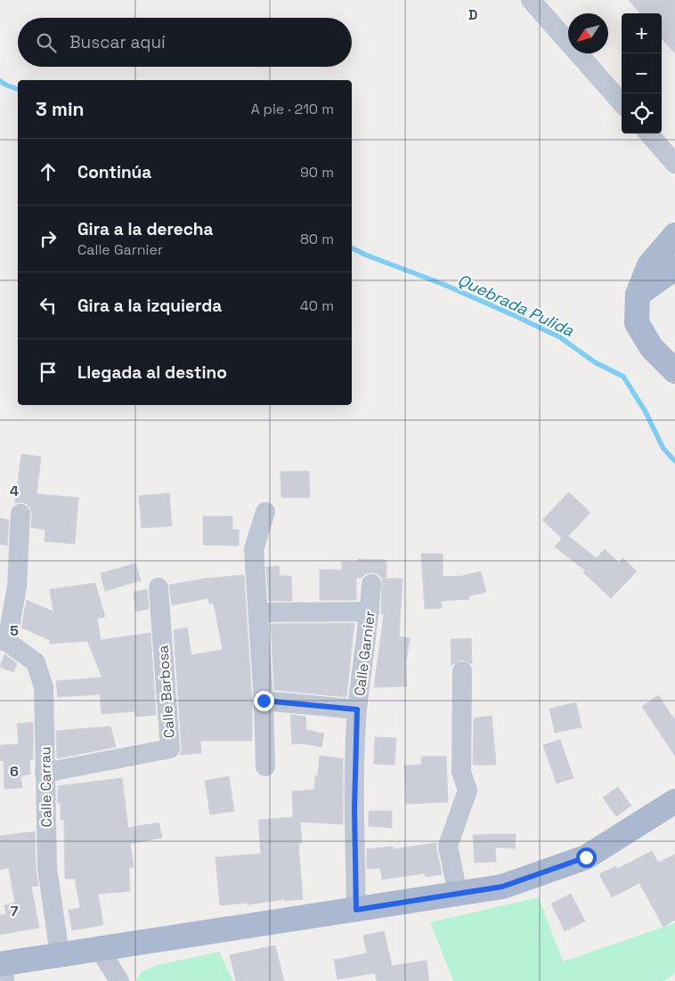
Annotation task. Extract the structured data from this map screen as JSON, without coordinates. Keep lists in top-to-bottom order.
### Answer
{
  "streets": {
    "street": ["Calle Garnier", "Calle Barbosa", "Calle Carrau"]
  },
  "crossings": [
    ["Calle Barbosa", "Calle Carrau"]
  ],
  "water": ["Quebrada Pulida"],
  "north": "bottom left",
  "page": {
    "map_buttons": ["+", "−"],
    "search": "Buscar aquí",
    "heading": ["3 min", "A pie · 210 m"],
    "list": [
      ["Continúa", "90 m"],
      ["Gira a la derecha", "Calle Garnier", "80 m"],
      ["Gira a la izquierda", "40 m"],
      "Llegada al destino"
    ]
  },
  "grid": {
    "columns": ["D"],
    "rows": [
      "4",
      "5",
      "6",
      "7"
    ]
  }
}
